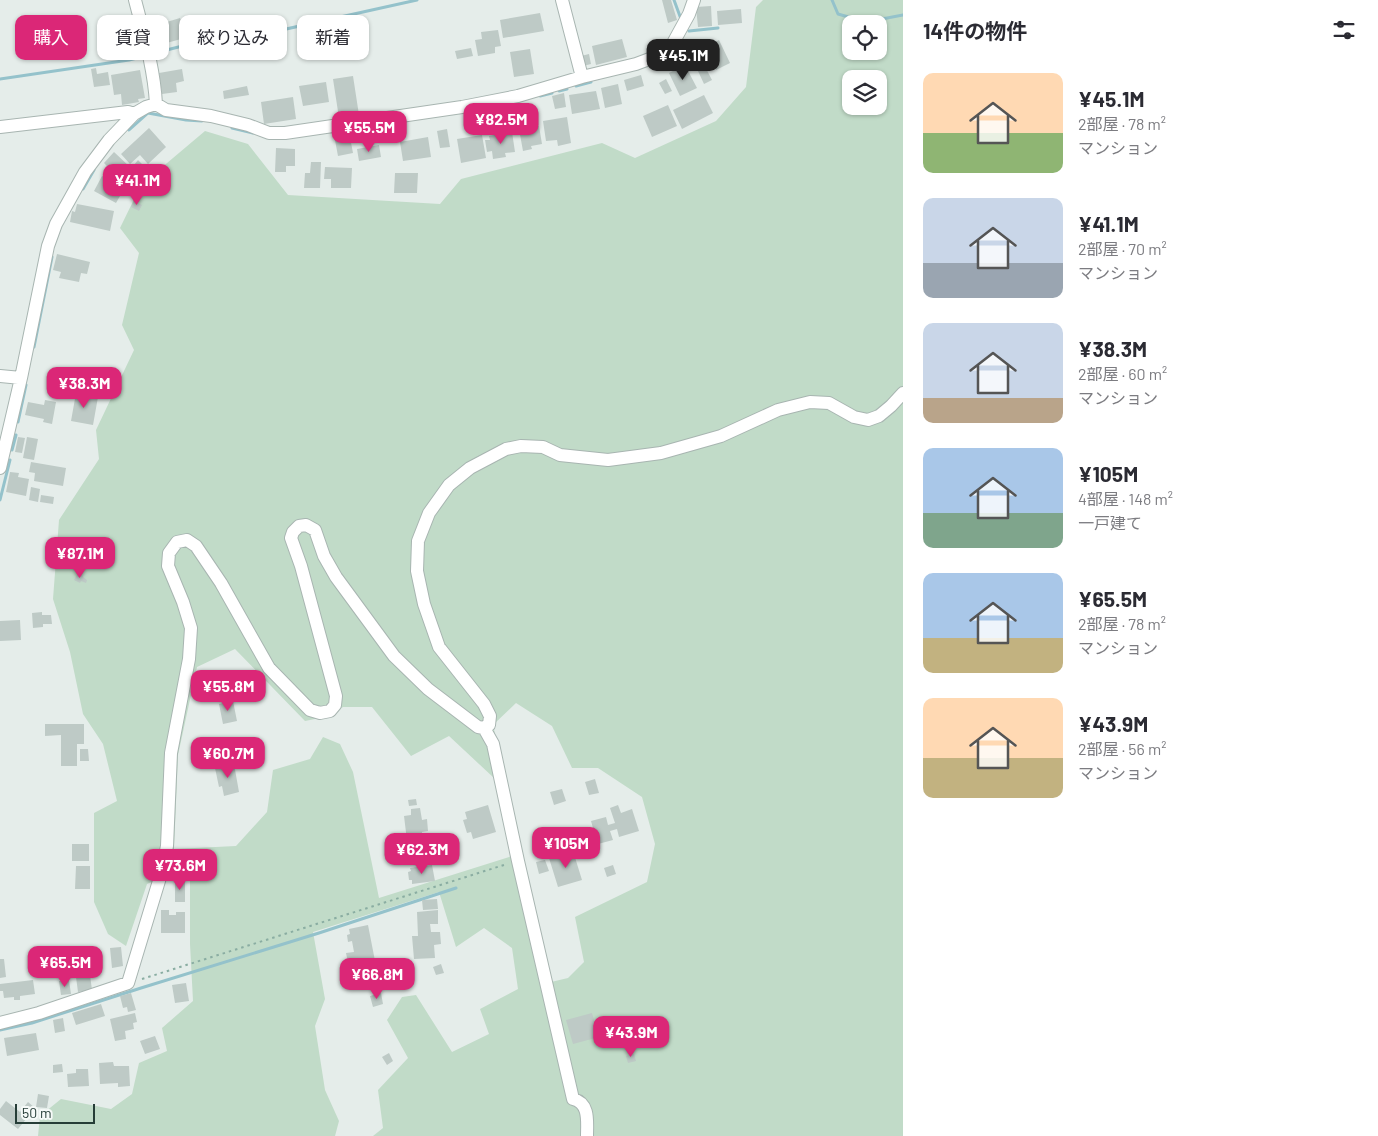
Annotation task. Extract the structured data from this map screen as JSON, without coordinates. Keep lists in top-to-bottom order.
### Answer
{
  "scale_bar": "50 m",
  "page": {
    "heading": "14件の物件",
    "chip": [
      "購入",
      "賃貸",
      "絞り込み",
      "新着"
    ],
    "price": [
      "¥45.1M",
      "¥82.5M",
      "¥55.5M",
      "¥41.1M",
      "¥38.3M",
      "¥87.1M",
      "¥55.8M",
      "¥60.7M",
      "¥105M",
      "¥62.3M",
      "¥73.6M",
      "¥65.5M",
      "¥66.8M",
      "¥43.9M"
    ],
    "list": [
      {
        "name": "¥45.1M",
        "note": "2部屋 · 78 m² · マンション"
      },
      {
        "name": "¥41.1M",
        "note": "2部屋 · 70 m² · マンション"
      },
      {
        "name": "¥38.3M",
        "note": "2部屋 · 60 m² · マンション"
      },
      {
        "name": "¥105M",
        "note": "4部屋 · 148 m² · 一戸建て"
      },
      {
        "name": "¥65.5M",
        "note": "2部屋 · 78 m² · マンション"
      },
      {
        "name": "¥43.9M",
        "note": "2部屋 · 56 m² · マンション"
      }
    ],
    "scale": "50 m"
  }
}
